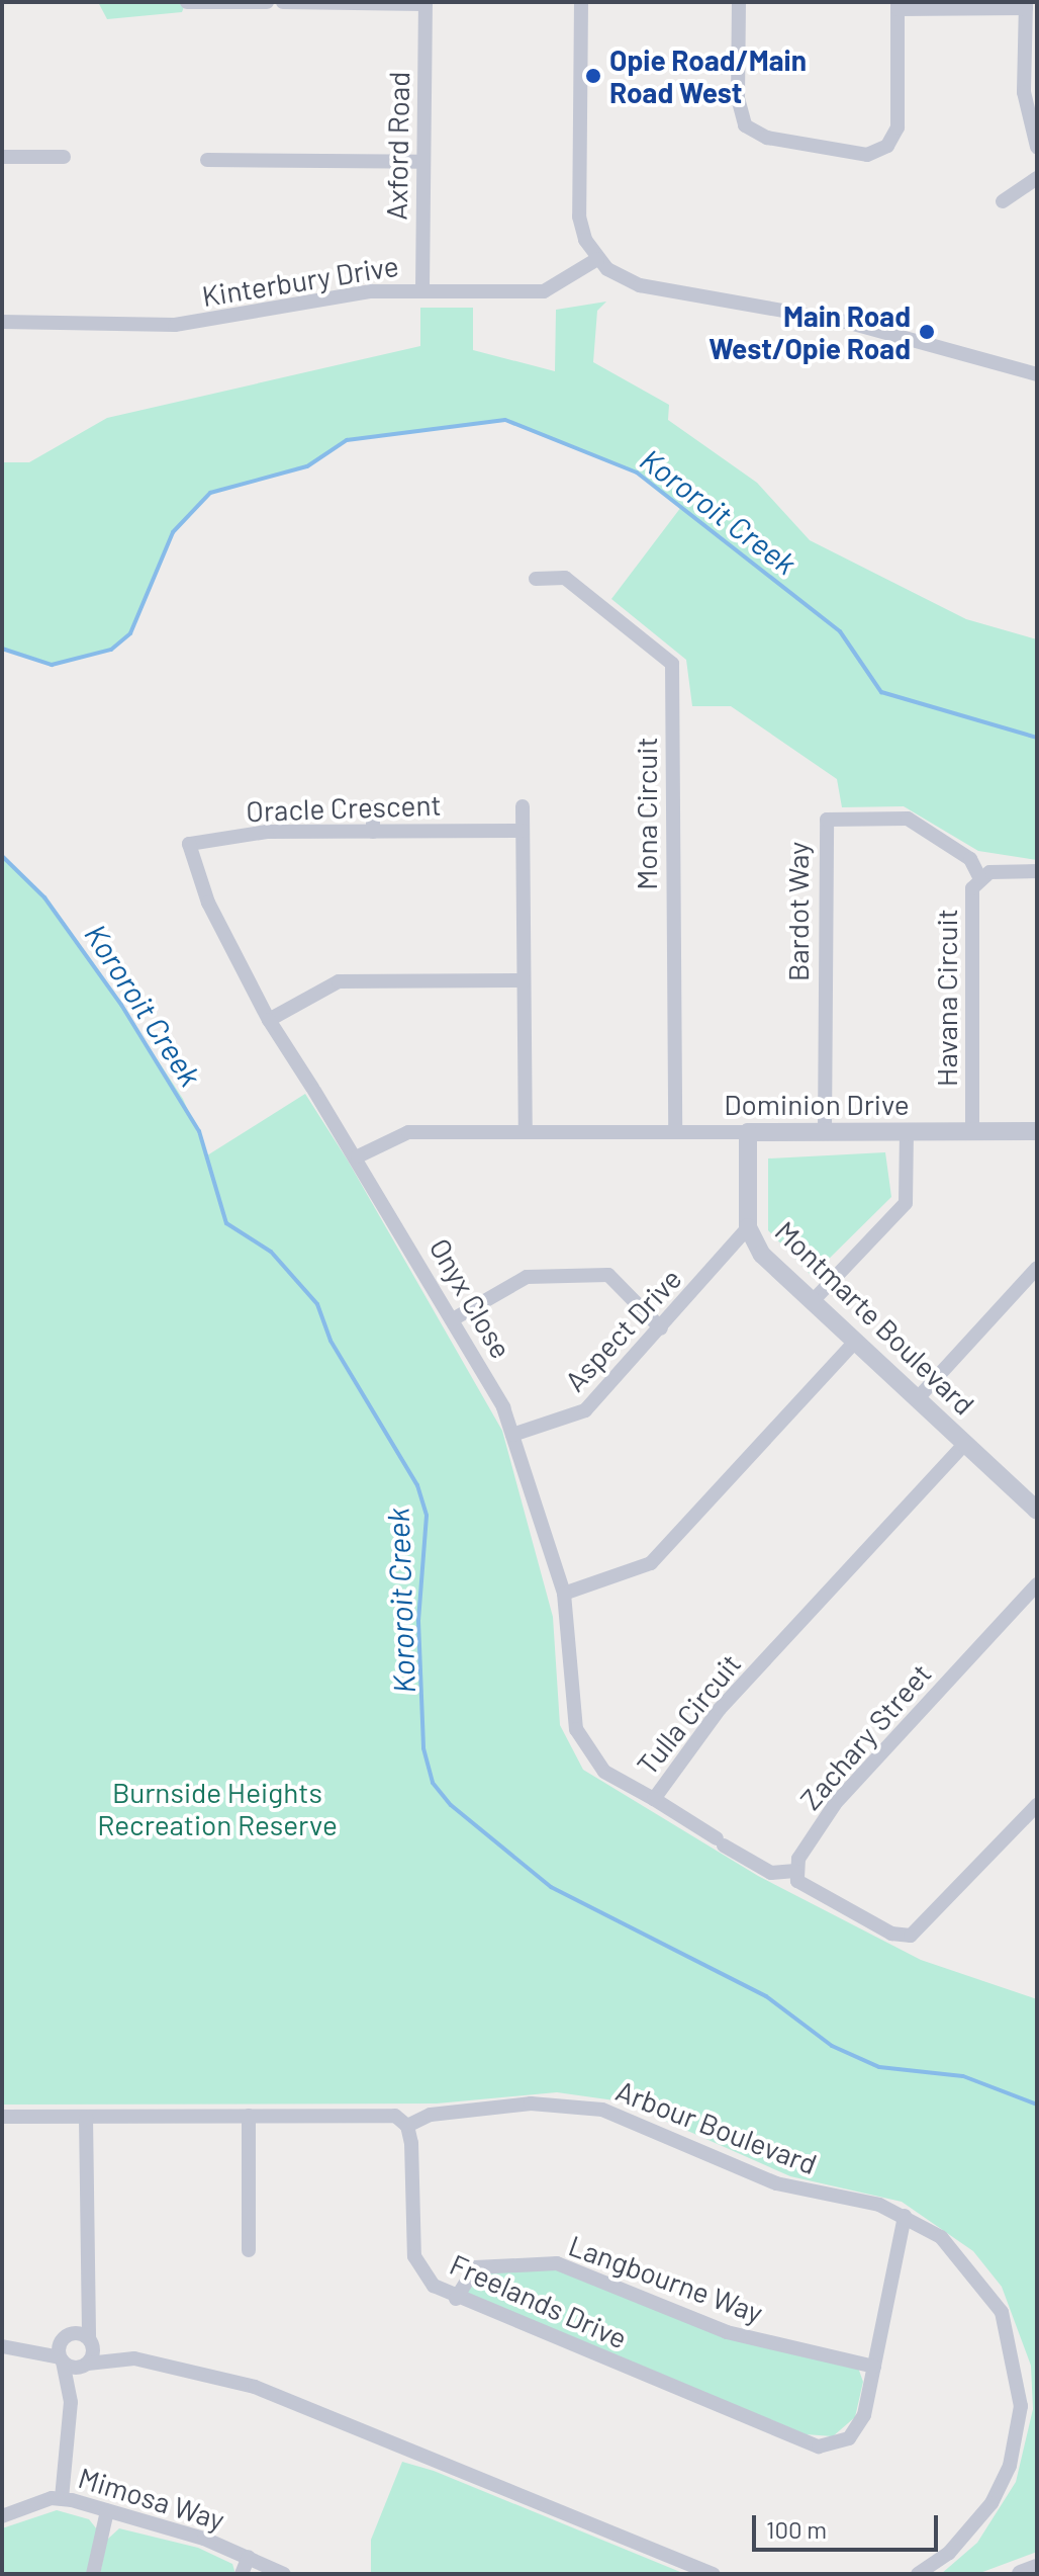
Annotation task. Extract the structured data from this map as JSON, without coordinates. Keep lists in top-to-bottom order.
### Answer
{
  "streets": {
    "street": [
      "Axford Road",
      "Kinterbury Drive",
      "Oracle Crescent",
      "Mona Circuit",
      "Bardot Way",
      "Havana Circuit",
      "Dominion Drive",
      "Onyx Close",
      "Montmarte Boulevard",
      "Aspect Drive",
      "Tulla Circuit",
      "Zachary Street",
      "Arbour Boulevard",
      "Langbourne Way",
      "Freelands Drive",
      "Mimosa Way"
    ]
  },
  "crossings": [
    ["Axford Road", "Kinterbury Drive"],
    ["Oracle Crescent", "Onyx Close"],
    ["Mona Circuit", "Dominion Drive"],
    ["Bardot Way", "Havana Circuit"],
    ["Bardot Way", "Dominion Drive"],
    ["Havana Circuit", "Dominion Drive"],
    ["Dominion Drive", "Onyx Close"],
    ["Dominion Drive", "Montmarte Boulevard"],
    ["Onyx Close", "Aspect Drive"],
    ["Onyx Close", "Tulla Circuit"],
    ["Montmarte Boulevard", "Aspect Drive"],
    ["Montmarte Boulevard", "Tulla Circuit"],
    ["Arbour Boulevard", "Freelands Drive"],
    ["Langbourne Way", "Freelands Drive"]
  ],
  "water": ["Kororoit Creek"],
  "parks": ["Burnside Heights Recreation Reserve"],
  "places": ["Opie Road/Main Road West", "Main Road West/Opie Road"],
  "scale_bar": "100 m"
}
